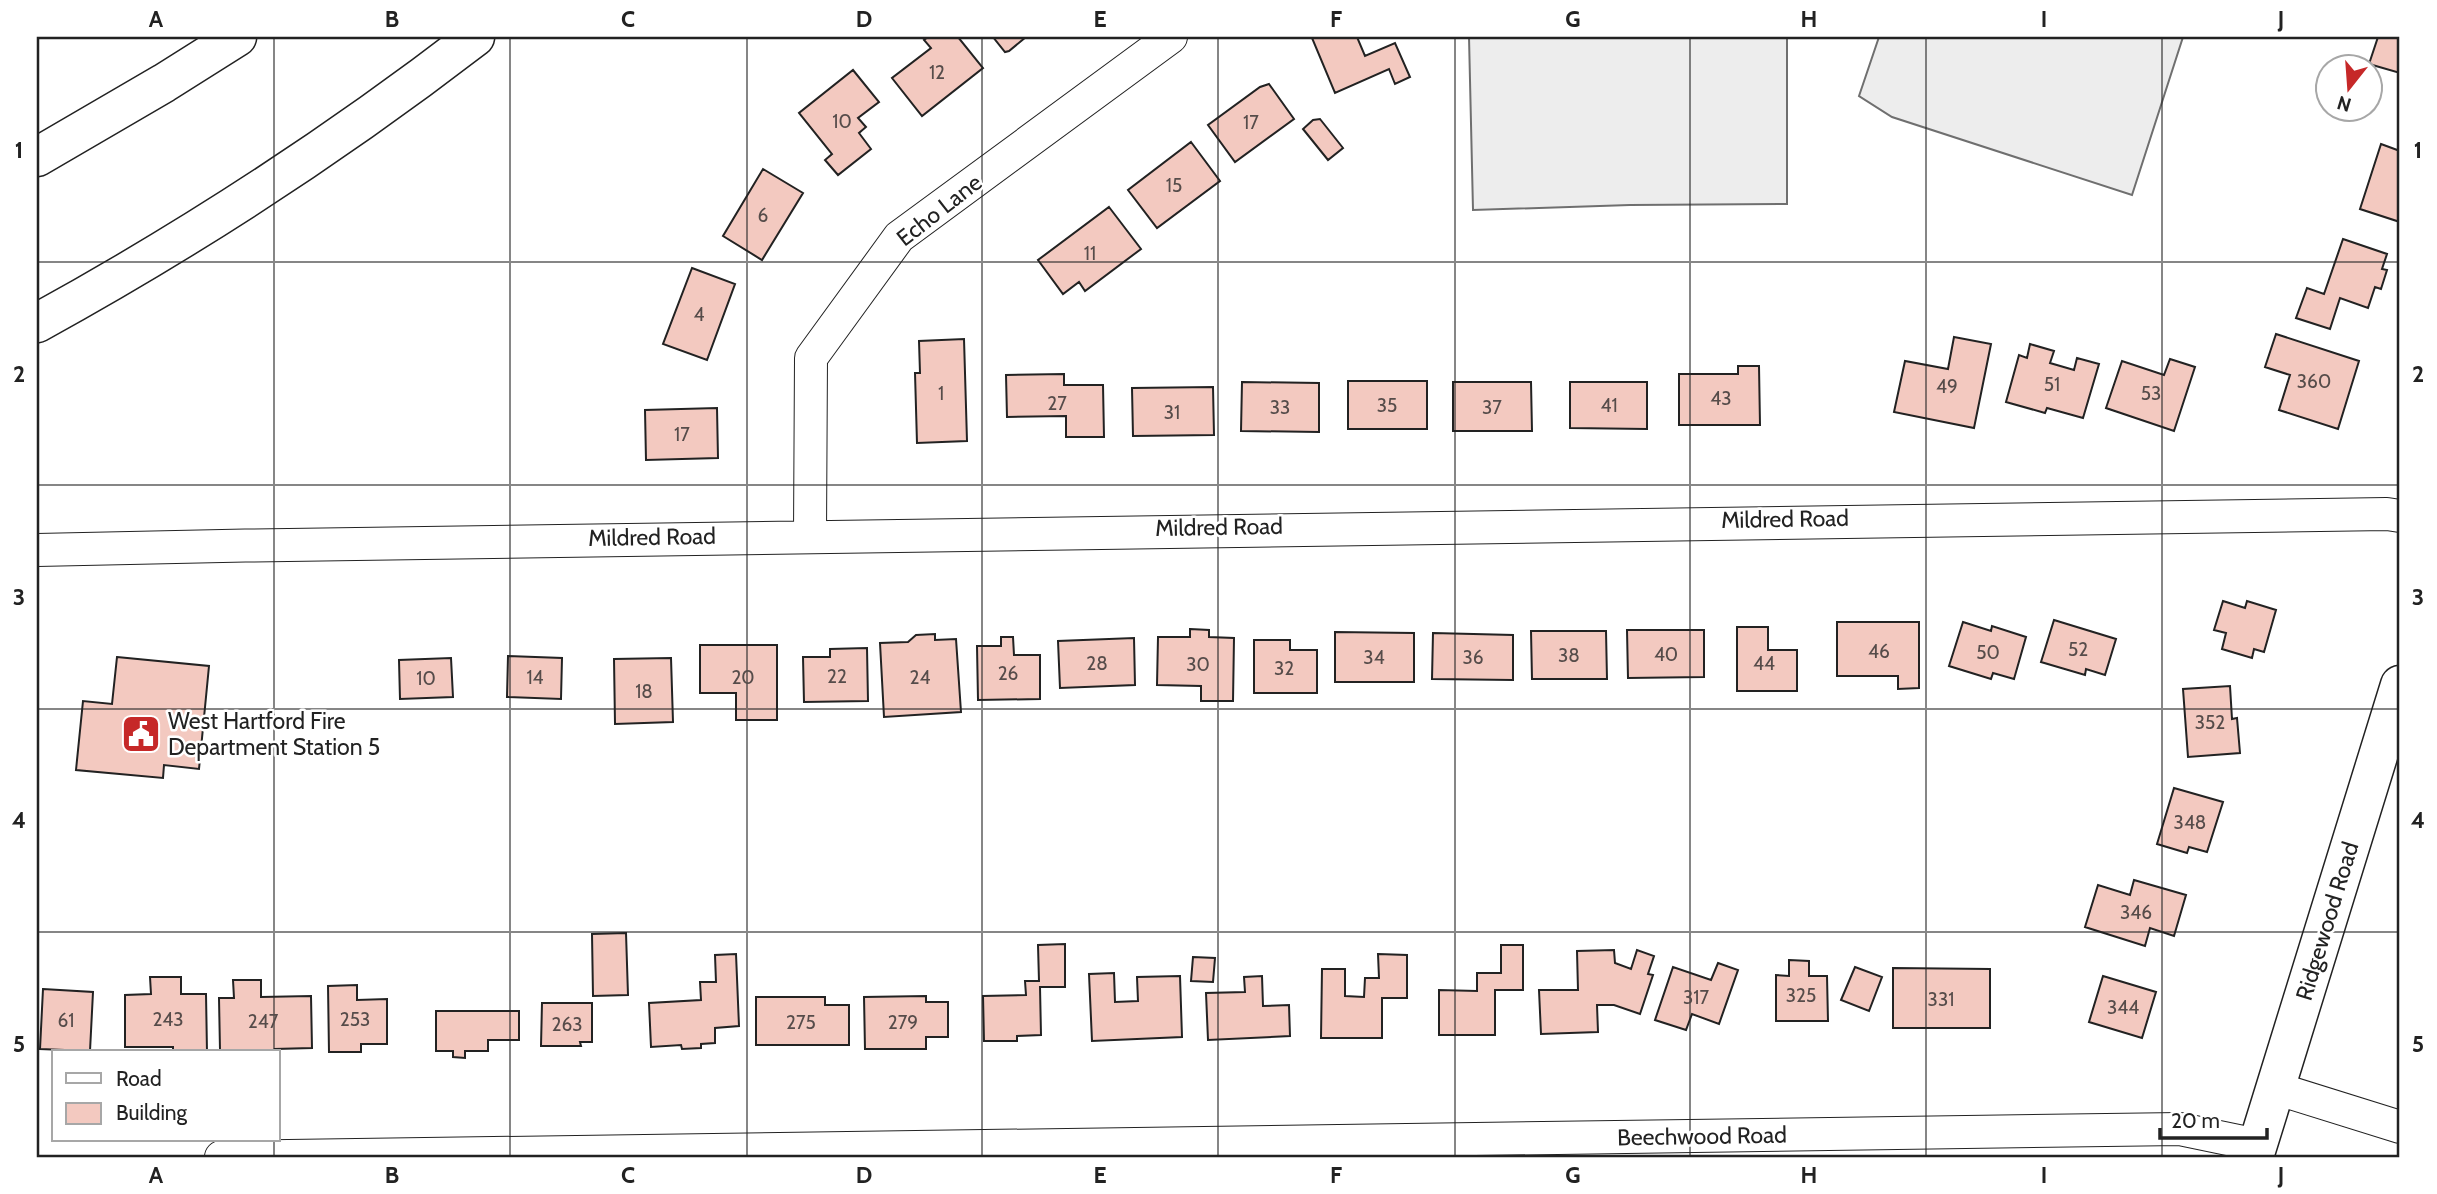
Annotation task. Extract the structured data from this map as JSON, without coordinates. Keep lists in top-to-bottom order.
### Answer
{
  "streets": {
    "main road": ["Ridgewood Road"],
    "street": ["Echo Lane", "Mildred Road", "Beechwood Road"]
  },
  "crossings": [
    ["Echo Lane", "Mildred Road"],
    ["Ridgewood Road", "Beechwood Road"]
  ],
  "places": {
    "public building": ["West Hartford Fire Department Station 5"]
  },
  "house_numbers": [
    "12",
    "10",
    "17",
    "15",
    "6",
    "11",
    "4",
    "360",
    "51",
    "49",
    "1",
    "53",
    "43",
    "27",
    "35",
    "41",
    "33",
    "37",
    "31",
    "17",
    "52",
    "46",
    "50",
    "40",
    "38",
    "34",
    "36",
    "28",
    "44",
    "30",
    "32",
    "26",
    "22",
    "14",
    "20",
    "24",
    "10",
    "18",
    "352",
    "348",
    "346",
    "325",
    "317",
    "331",
    "344",
    "243",
    "253",
    "61",
    "247",
    "275",
    "279",
    "263"
  ],
  "legend": ["Road", "Building"],
  "scale_bar": "20 m",
  "north": "bottom",
  "grid": {
    "columns": [
      "A",
      "B",
      "C",
      "D",
      "E",
      "F",
      "G",
      "H",
      "I",
      "J"
    ],
    "rows": [
      "1",
      "2",
      "3",
      "4",
      "5"
    ]
  }
}
